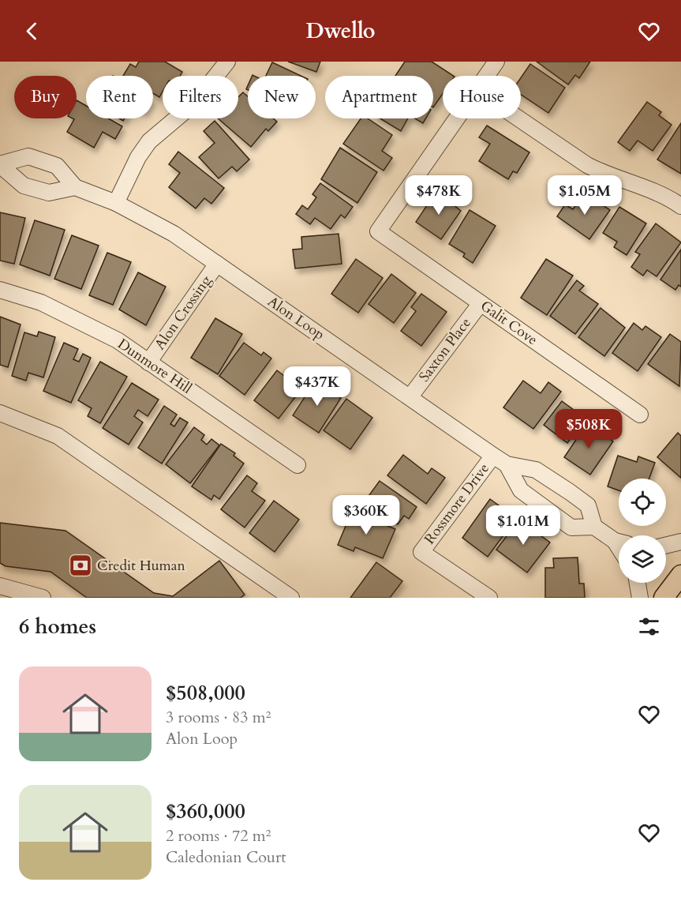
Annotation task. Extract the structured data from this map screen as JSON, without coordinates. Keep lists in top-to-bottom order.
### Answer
{
  "streets": {
    "street": [
      "Alon Crossing",
      "Alon Loop",
      "Galit Cove",
      "Saxton Place",
      "Dunmore Hill",
      "Rossmore Drive"
    ]
  },
  "crossings": [
    ["Alon Crossing", "Alon Loop"],
    ["Alon Crossing", "Dunmore Hill"],
    ["Alon Loop", "Saxton Place"],
    ["Alon Loop", "Rossmore Drive"],
    ["Galit Cove", "Saxton Place"]
  ],
  "places": {
    "bank": ["Credit Human"]
  },
  "page": {
    "header": "Dwello",
    "chip": [
      "Buy",
      "Rent",
      "Filters",
      "New",
      "Apartment",
      "House"
    ],
    "price": [
      "$478K",
      "$1.05M",
      "$437K",
      "$508K",
      "$360K",
      "$1.01M"
    ],
    "heading": "6 homes",
    "list": [
      {
        "name": "$508,000",
        "note": "3 rooms · 83 m² · Alon Loop"
      },
      {
        "name": "$360,000",
        "note": "2 rooms · 72 m² · Caledonian Court"
      }
    ]
  }
}
